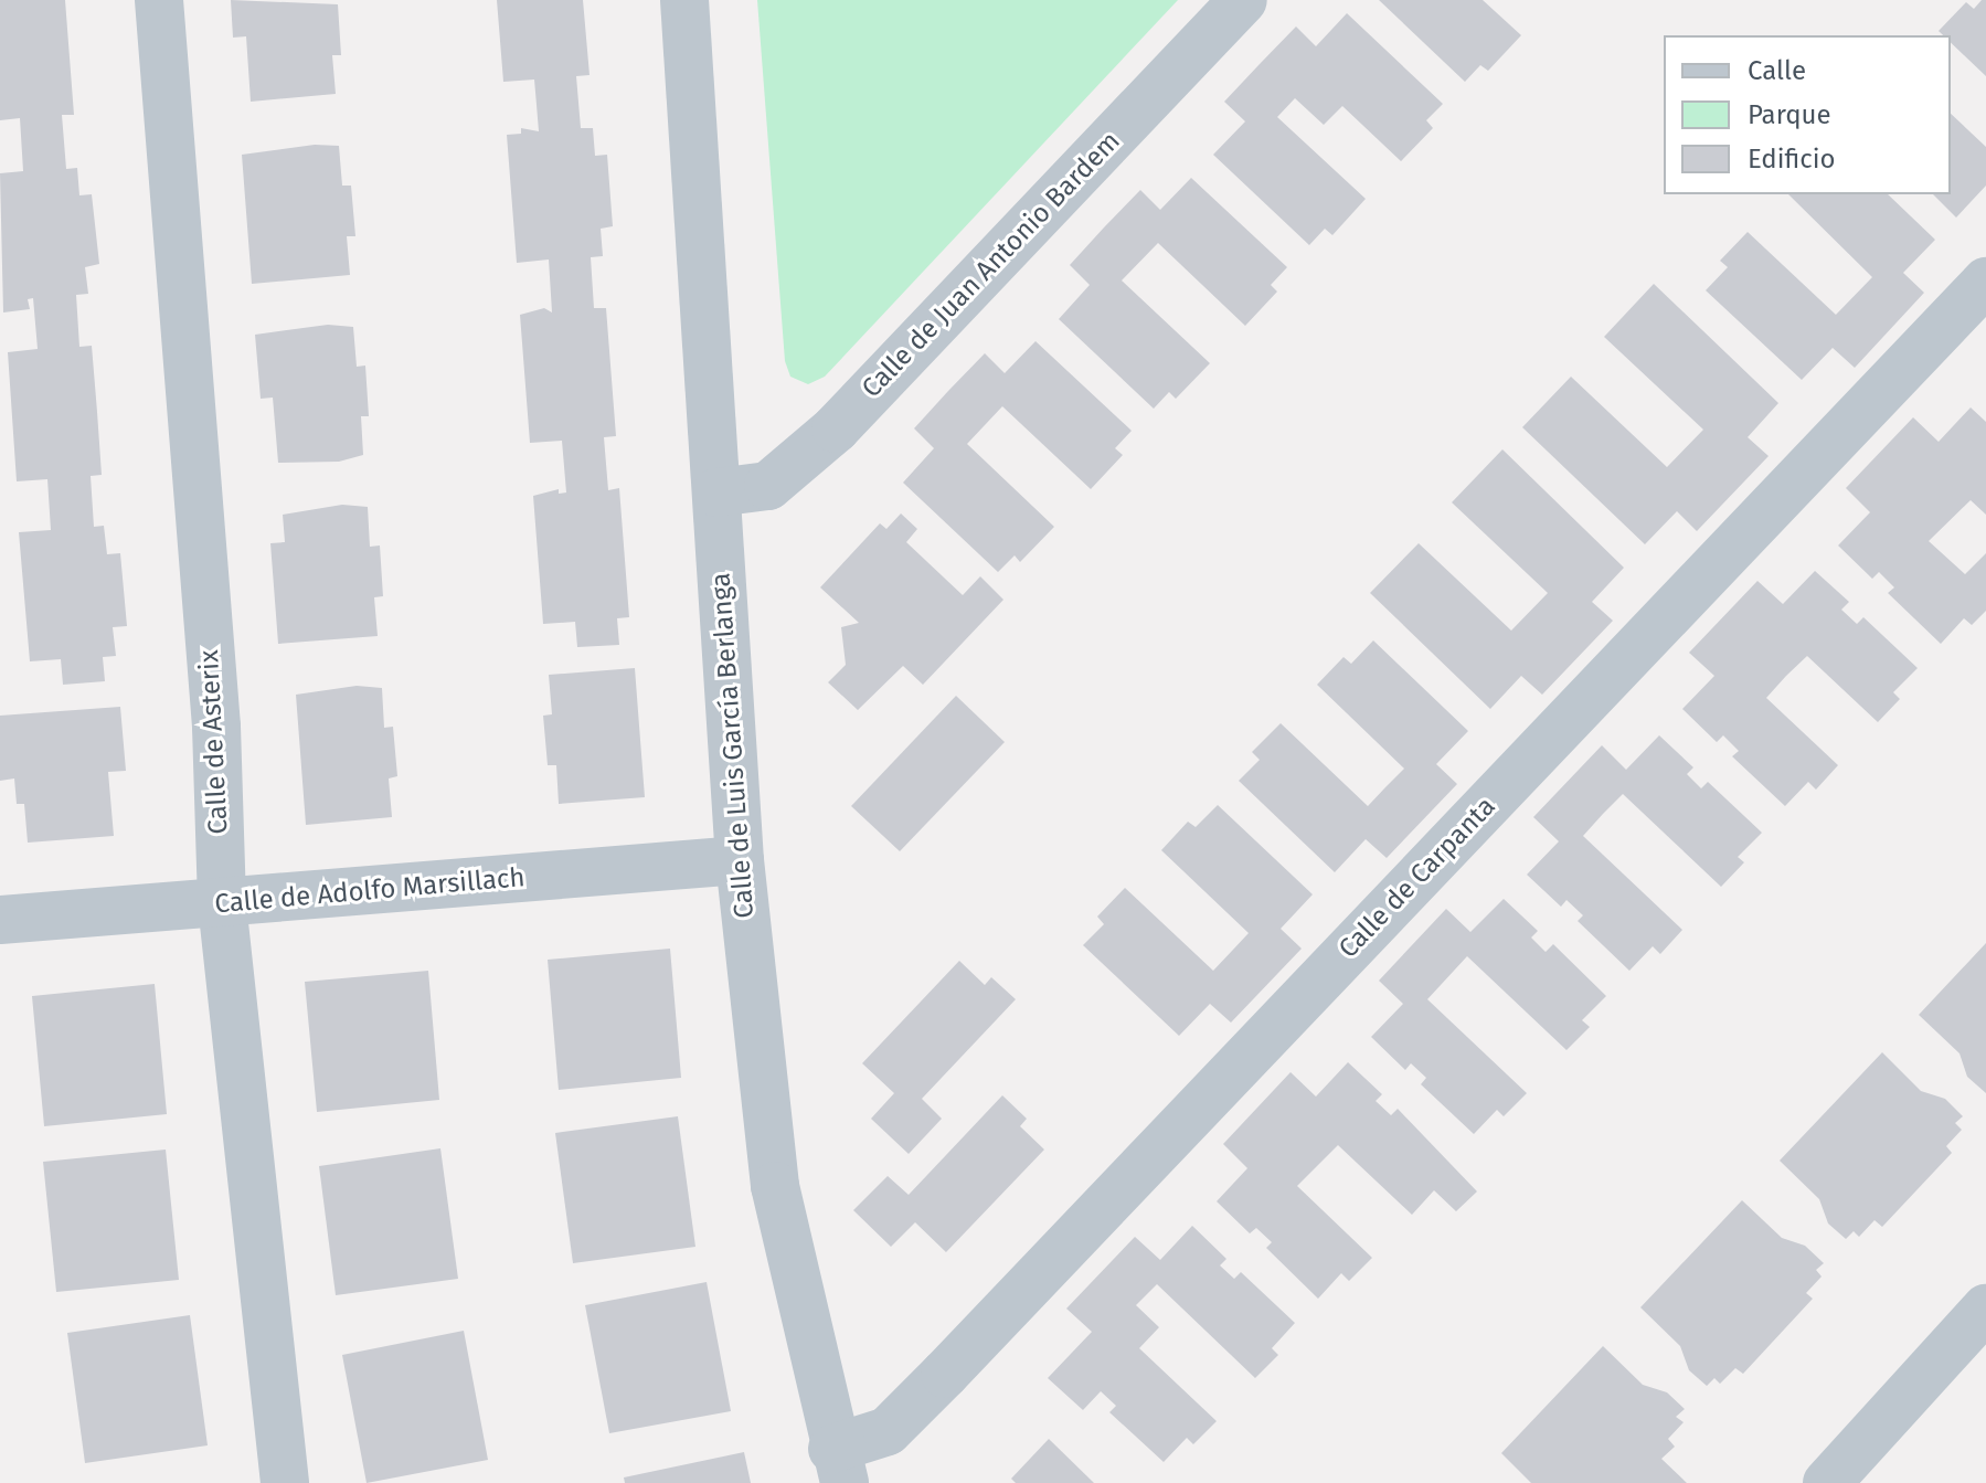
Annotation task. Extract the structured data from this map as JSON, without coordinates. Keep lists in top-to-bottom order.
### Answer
{
  "streets": {
    "street": [
      "Calle de Juan Antonio Bardem",
      "Calle de Asterix",
      "Calle de Luis García Berlanga",
      "Calle de Carpanta",
      "Calle de Adolfo Marsillach"
    ]
  },
  "crossings": [
    ["Calle de Juan Antonio Bardem", "Calle de Luis García Berlanga"],
    ["Calle de Asterix", "Calle de Adolfo Marsillach"],
    ["Calle de Luis García Berlanga", "Calle de Carpanta"],
    ["Calle de Luis García Berlanga", "Calle de Adolfo Marsillach"]
  ],
  "legend": ["Calle", "Parque", "Edificio"]
}
